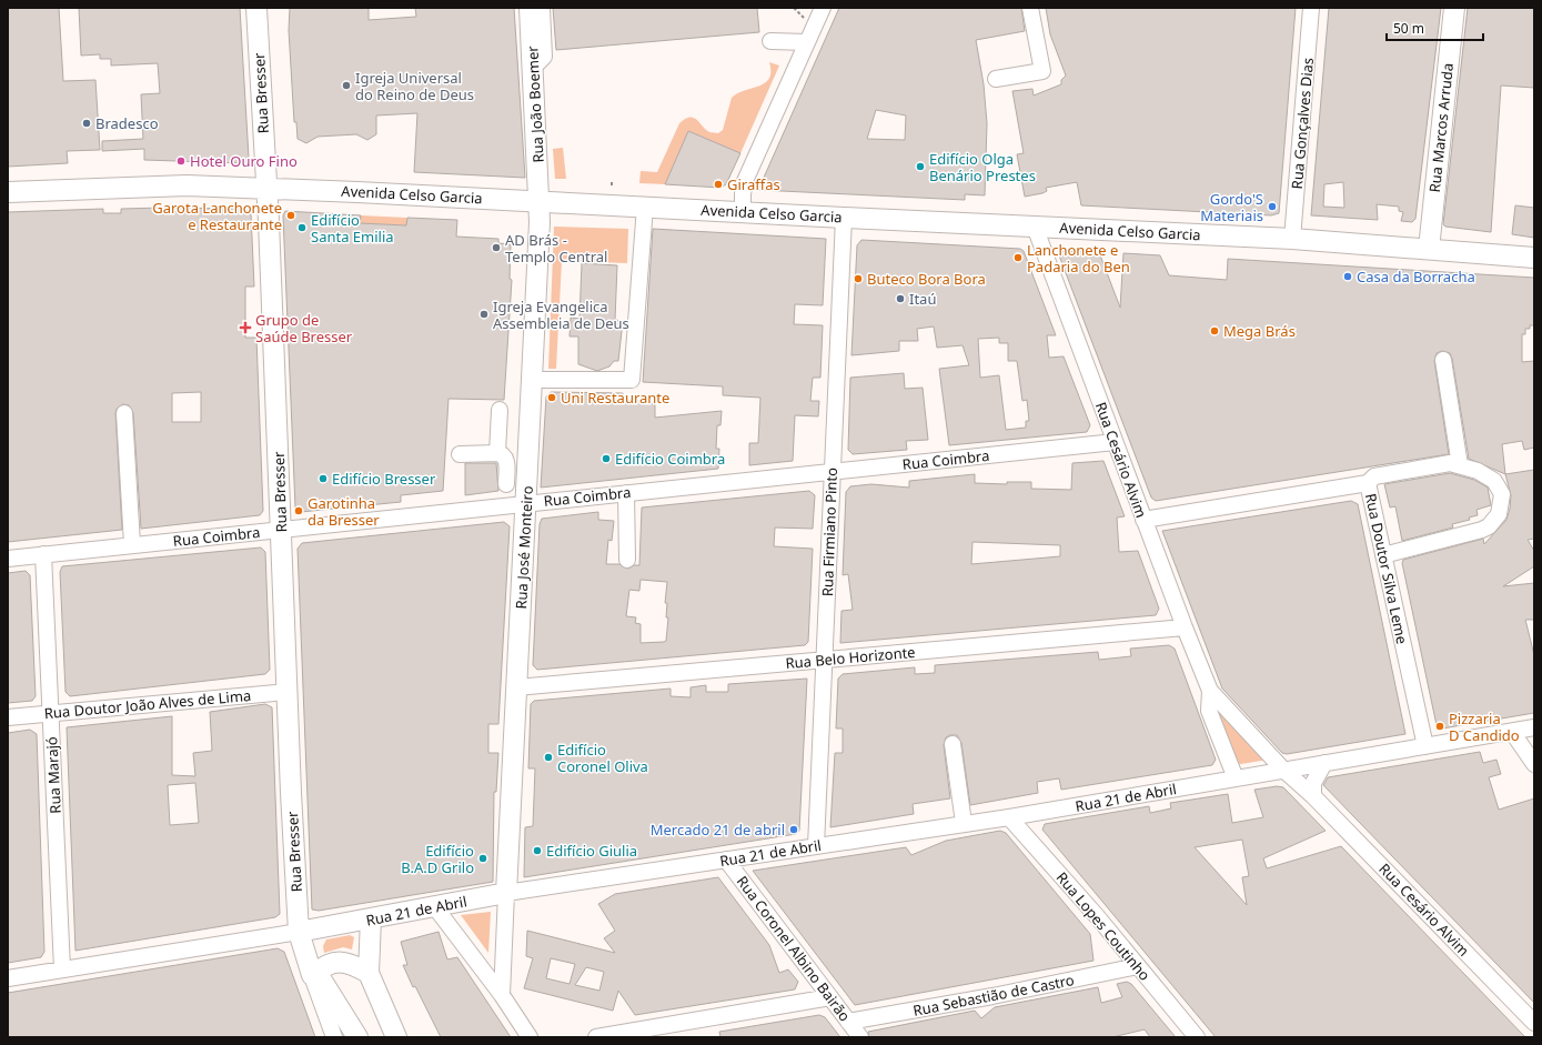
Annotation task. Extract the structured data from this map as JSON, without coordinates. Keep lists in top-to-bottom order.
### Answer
{
  "streets": {
    "main road": [
      "Rua Bresser",
      "Rua João Boemer",
      "Rua Marcos Arruda",
      "Avenida Celso Garcia",
      "Rua José Monteiro",
      "Rua 21 de Abril"
    ],
    "street": [
      "Rua Gonçalves Dias",
      "Rua Coimbra",
      "Rua Cesário Alvim",
      "Rua Firmiano Pinto",
      "Rua Doutor Silva Leme",
      "Rua Belo Horizonte",
      "Rua Doutor João Alves de Lima",
      "Rua Marajó",
      "Rua Lopes Coutinho",
      "Rua Coronel Albino Bairão",
      "Rua Sebastião de Castro"
    ]
  },
  "crossings": [
    ["Rua Bresser", "Avenida Celso Garcia"],
    ["Rua Bresser", "Rua Coimbra"],
    ["Rua Bresser", "Rua Doutor João Alves de Lima"],
    ["Rua Bresser", "Rua 21 de Abril"],
    ["Rua João Boemer", "Avenida Celso Garcia"],
    ["Rua João Boemer", "Rua José Monteiro"],
    ["Rua Gonçalves Dias", "Avenida Celso Garcia"],
    ["Rua Marcos Arruda", "Avenida Celso Garcia"],
    ["Avenida Celso Garcia", "Rua Cesário Alvim"],
    ["Avenida Celso Garcia", "Rua Firmiano Pinto"],
    ["Avenida Celso Garcia", "Rua José Monteiro"],
    ["Rua Coimbra", "Rua Cesário Alvim"],
    ["Rua Coimbra", "Rua Firmiano Pinto"],
    ["Rua Coimbra", "Rua José Monteiro"],
    ["Rua Coimbra", "Rua Marajó"],
    ["Rua Cesário Alvim", "Rua Doutor Silva Leme"],
    ["Rua Cesário Alvim", "Rua Belo Horizonte"],
    ["Rua Cesário Alvim", "Rua 21 de Abril"],
    ["Rua Firmiano Pinto", "Rua Belo Horizonte"],
    ["Rua Firmiano Pinto", "Rua 21 de Abril"],
    ["Rua José Monteiro", "Rua Belo Horizonte"],
    ["Rua José Monteiro", "Rua 21 de Abril"],
    ["Rua Doutor Silva Leme", "Rua 21 de Abril"],
    ["Rua Doutor João Alves de Lima", "Rua Marajó"],
    ["Rua Marajó", "Rua 21 de Abril"],
    ["Rua 21 de Abril", "Rua Lopes Coutinho"],
    ["Rua 21 de Abril", "Rua Coronel Albino Bairão"],
    ["Rua Lopes Coutinho", "Rua Sebastião de Castro"],
    ["Rua Coronel Albino Bairão", "Rua Sebastião de Castro"]
  ],
  "places": {
    "other": [
      "Igreja Universal do Reino de Deus",
      "Bradesco",
      "Hotel Ouro Fino",
      "Edifício Olga Benário Prestes",
      "Giraffas",
      "Gordo'S Materiais",
      "Garota Lanchonete e Restaurante",
      "Edifício Santa Emilia",
      "AD Brás - Templo Central",
      "Lanchonete e Padaria do Ben",
      "Casa da Borracha",
      "Buteco Bora Bora",
      "Itaú",
      "Igreja Evangelica Assembleia de Deus",
      "Mega Brás",
      "Uni Restaurante",
      "Edifício Coimbra",
      "Edifício Bresser",
      "Garotinha da Bresser",
      "Pizzaria D Candido",
      "Edifício Coronel Oliva",
      "Mercado 21 de abril",
      "Edifício Giulia",
      "Edifício B.A.D Grilo"
    ],
    "health": ["Grupo de Saúde Bresser"]
  },
  "scale_bar": "50 m"
}
